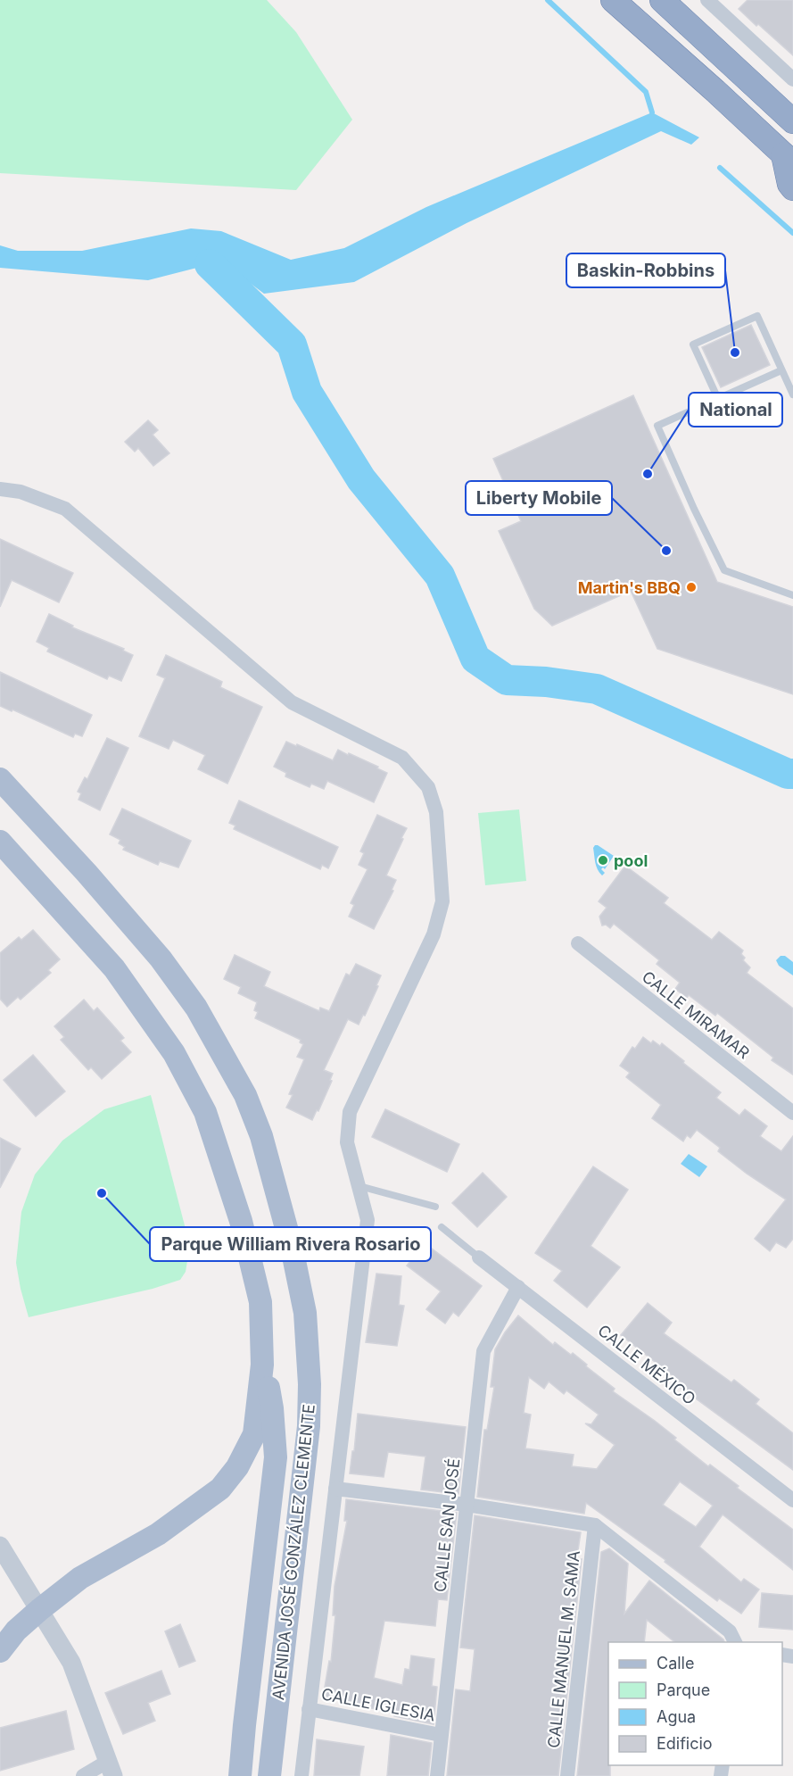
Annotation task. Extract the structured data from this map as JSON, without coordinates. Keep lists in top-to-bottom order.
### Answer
{
  "streets": {
    "main road": ["AVENIDA JOSÉ GONZÁLEZ CLEMENTE"],
    "street": [
      "CALLE MIRAMAR",
      "CALLE MÉXICO",
      "CALLE SAN JOSÉ",
      "CALLE MANUEL M. SAMA",
      "CALLE IGLESIA"
    ]
  },
  "crossings": [
    ["CALLE MÉXICO", "CALLE SAN JOSÉ"],
    ["CALLE SAN JOSÉ", "CALLE IGLESIA"]
  ],
  "places": [
    "Baskin-Robbins",
    "National",
    "Liberty Mobile",
    "Martin's BBQ",
    "pool",
    "Parque William Rivera Rosario"
  ],
  "legend": [
    "Calle",
    "Parque",
    "Agua",
    "Edificio"
  ]
}
